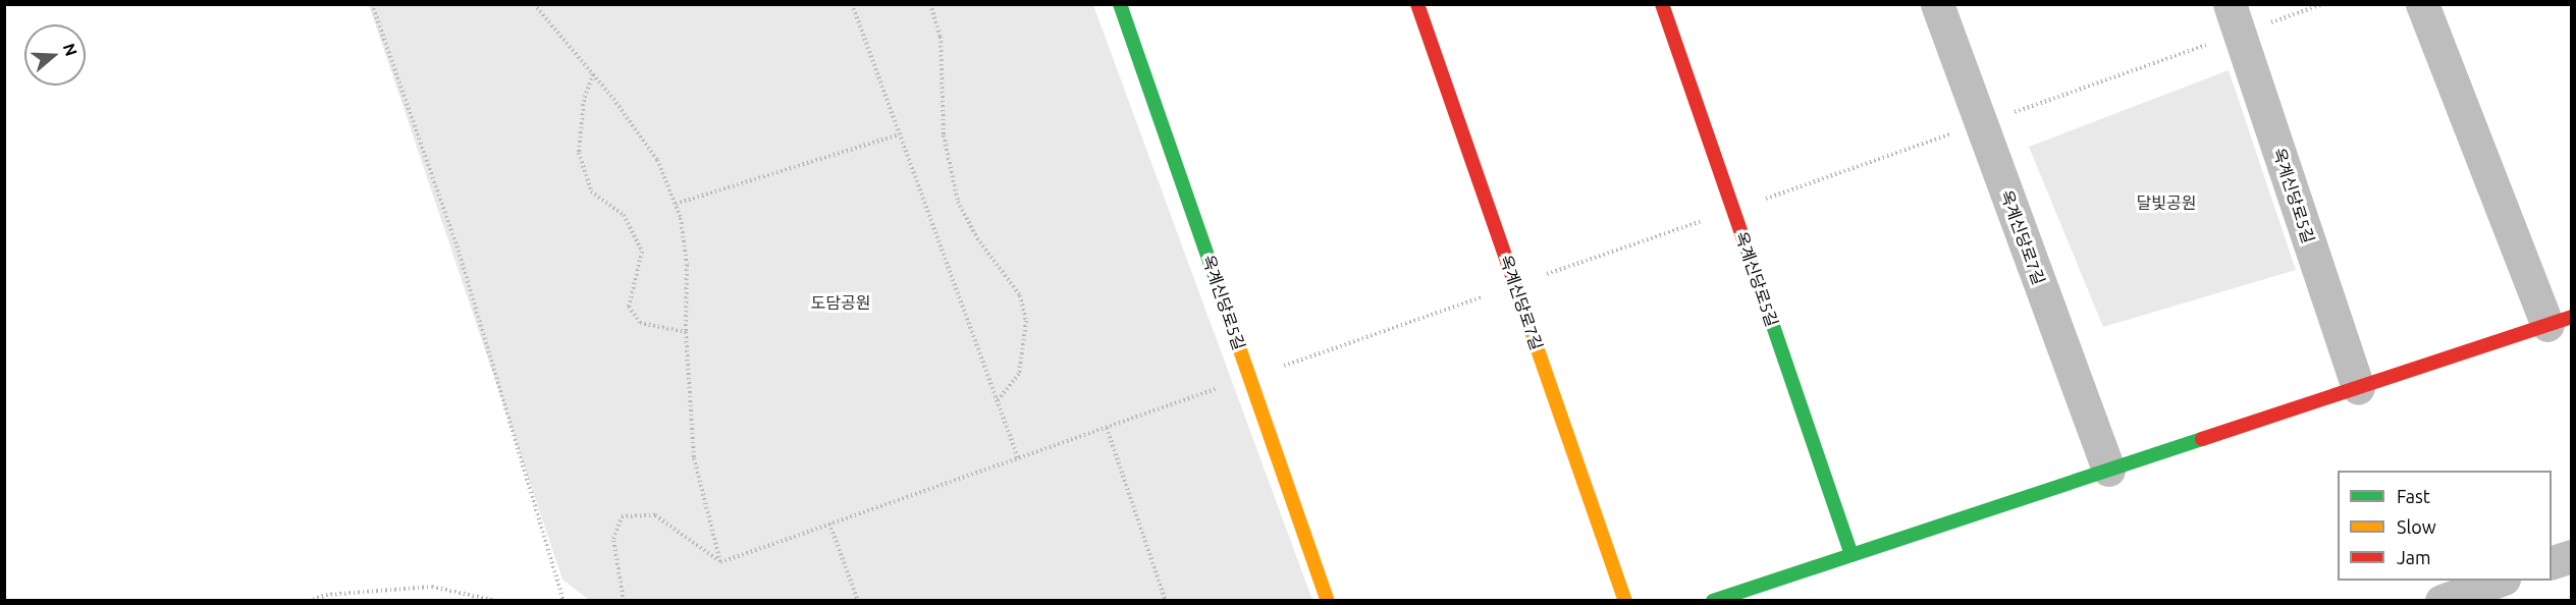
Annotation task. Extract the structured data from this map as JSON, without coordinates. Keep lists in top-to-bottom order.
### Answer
{
  "streets": {
    "street": ["옥계신당로5길", "옥계신당로7길"]
  },
  "parks": ["달빛공원", "도담공원"],
  "legend": ["Fast", "Slow", "Jam"],
  "north": "right"
}
